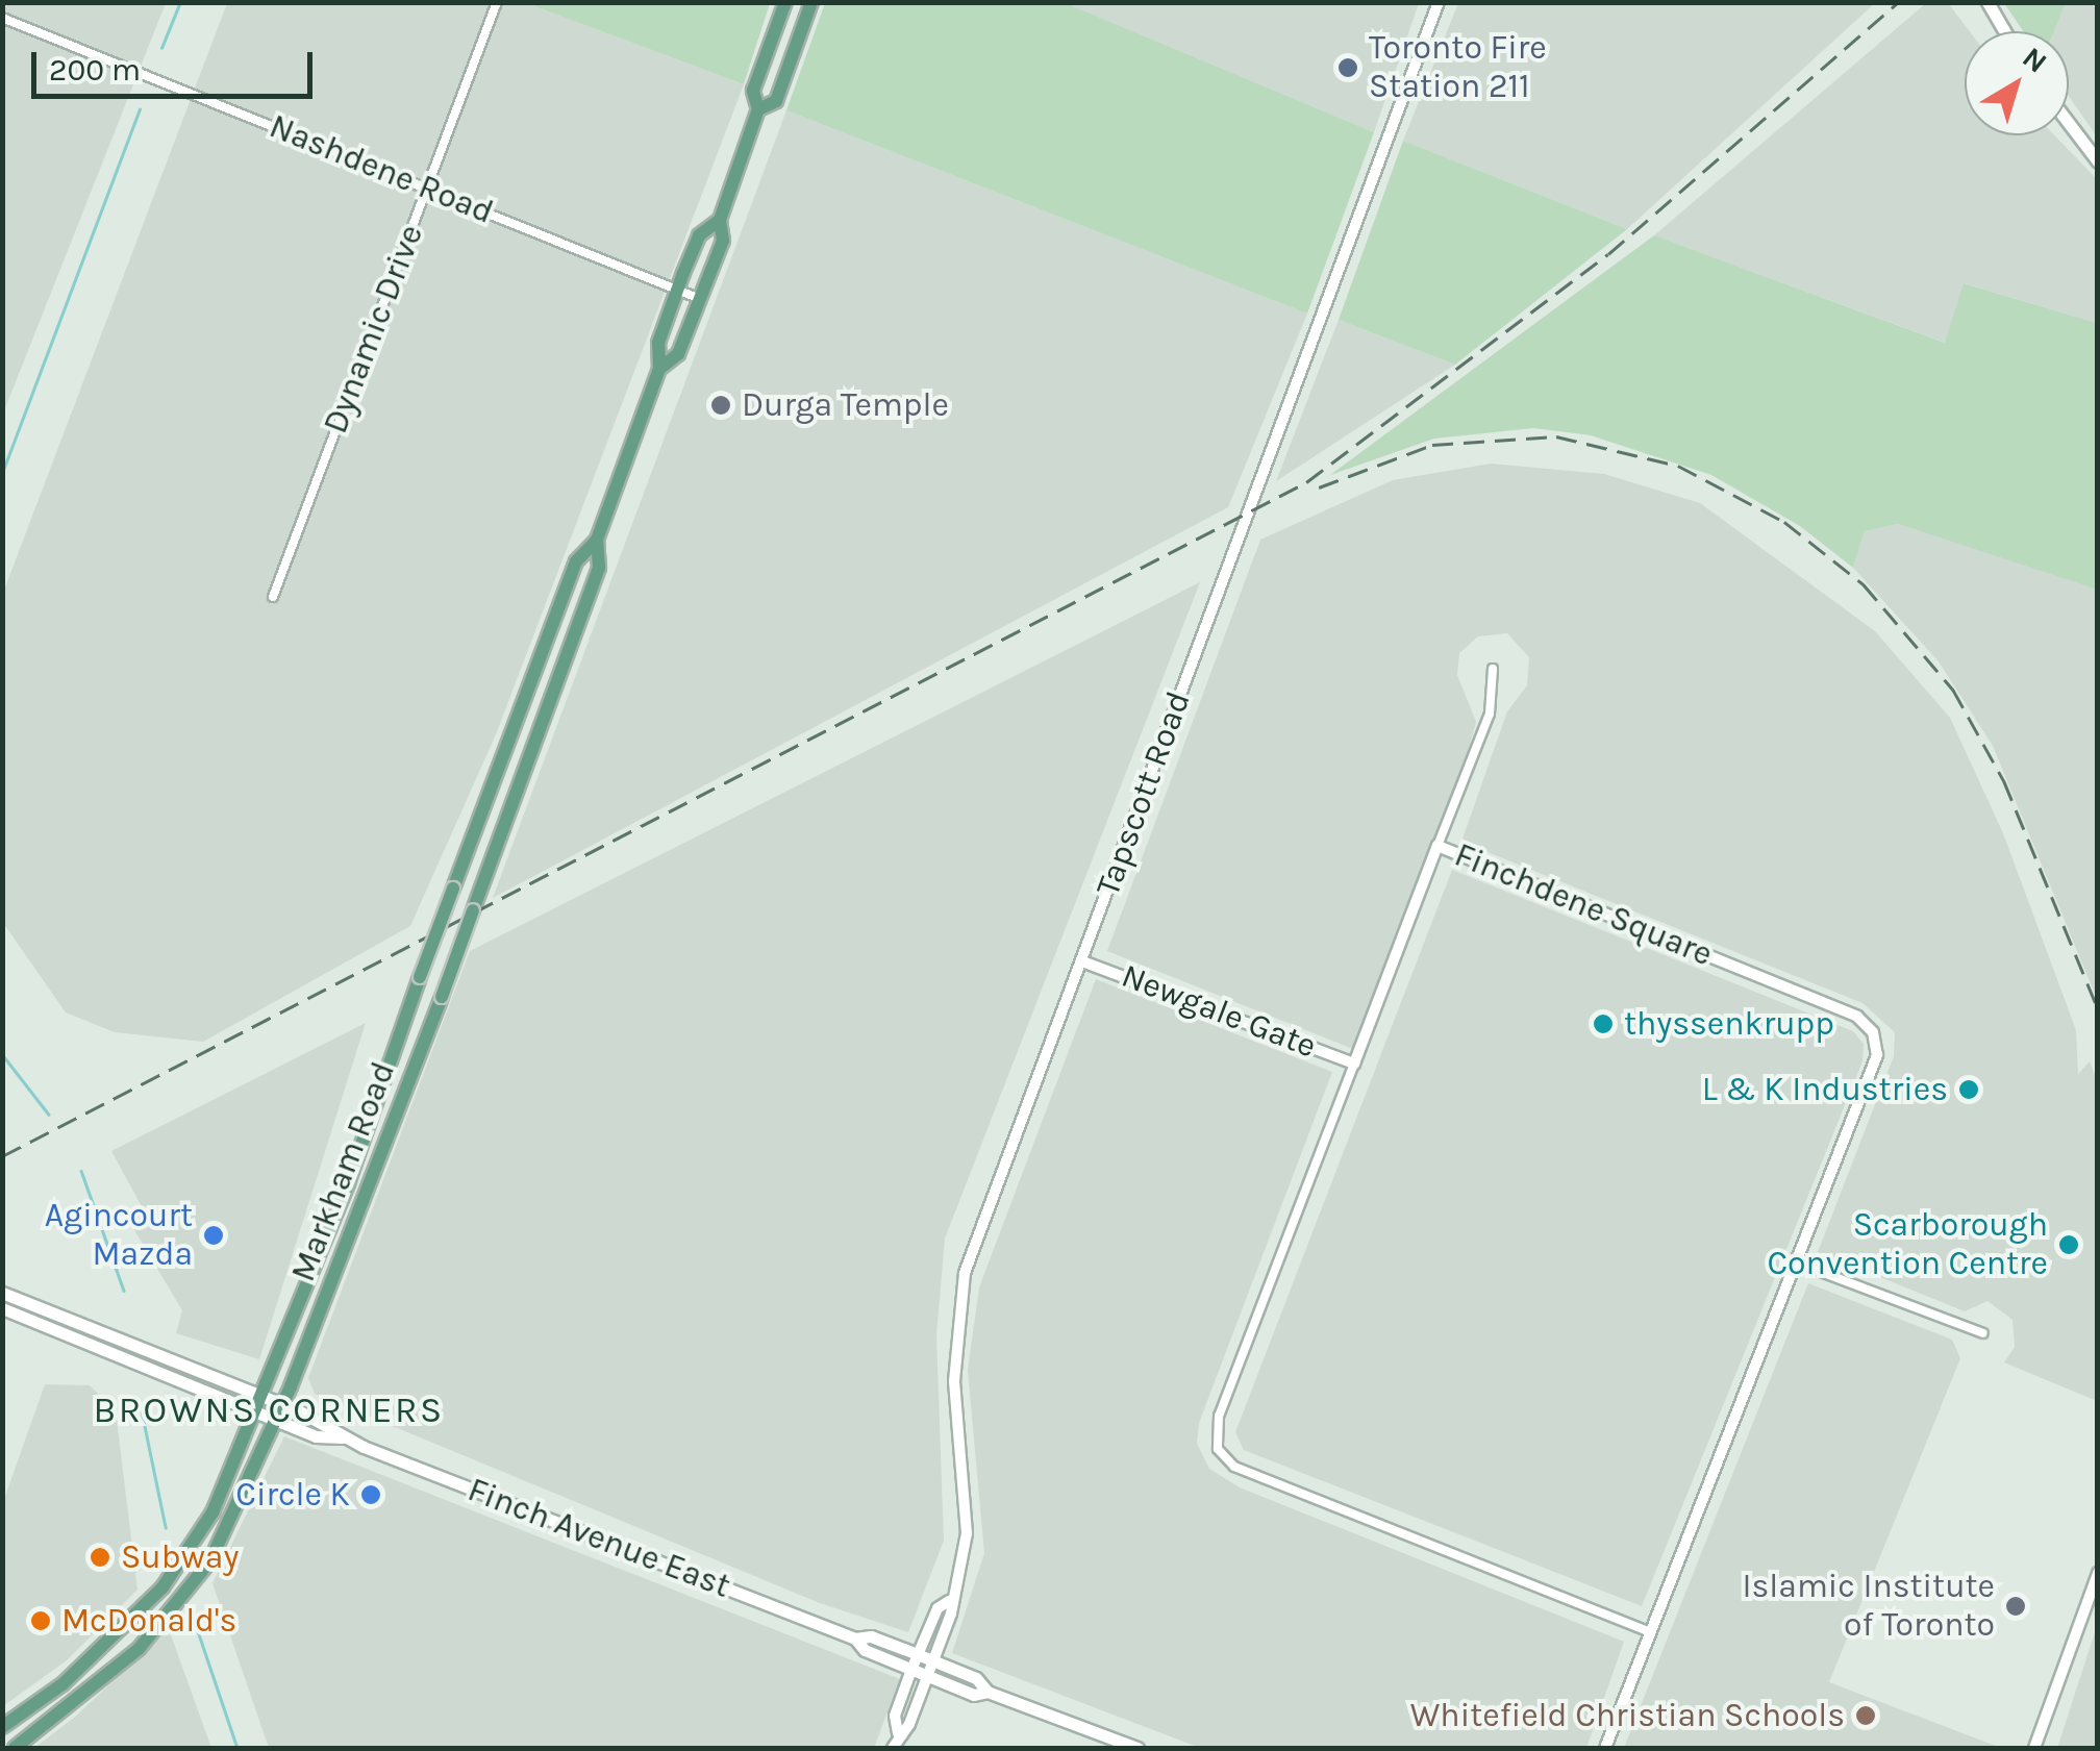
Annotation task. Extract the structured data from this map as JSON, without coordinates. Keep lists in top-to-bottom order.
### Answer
{
  "streets": {
    "main road": ["Markham Road", "Finch Avenue East"],
    "street": [
      "Nashdene Road",
      "Dynamic Drive",
      "Tapscott Road",
      "Finchdene Square",
      "Newgale Gate"
    ]
  },
  "crossings": [
    ["Nashdene Road", "Dynamic Drive"],
    ["Nashdene Road", "Markham Road"],
    ["Tapscott Road", "Newgale Gate"],
    ["Tapscott Road", "Finch Avenue East"],
    ["Finchdene Square", "Newgale Gate"],
    ["Markham Road", "Finch Avenue East"]
  ],
  "districts": ["BROWNS CORNERS"],
  "places": [
    "Toronto Fire Station 211",
    "Durga Temple",
    "thyssenkrupp",
    "L & K Industries",
    "Agincourt Mazda",
    "Scarborough Convention Centre",
    "Circle K",
    "Subway",
    "Islamic Institute of Toronto",
    "McDonald's",
    "Whitefield Christian Schools"
  ],
  "scale_bar": "200 m",
  "north": "top right"
}
